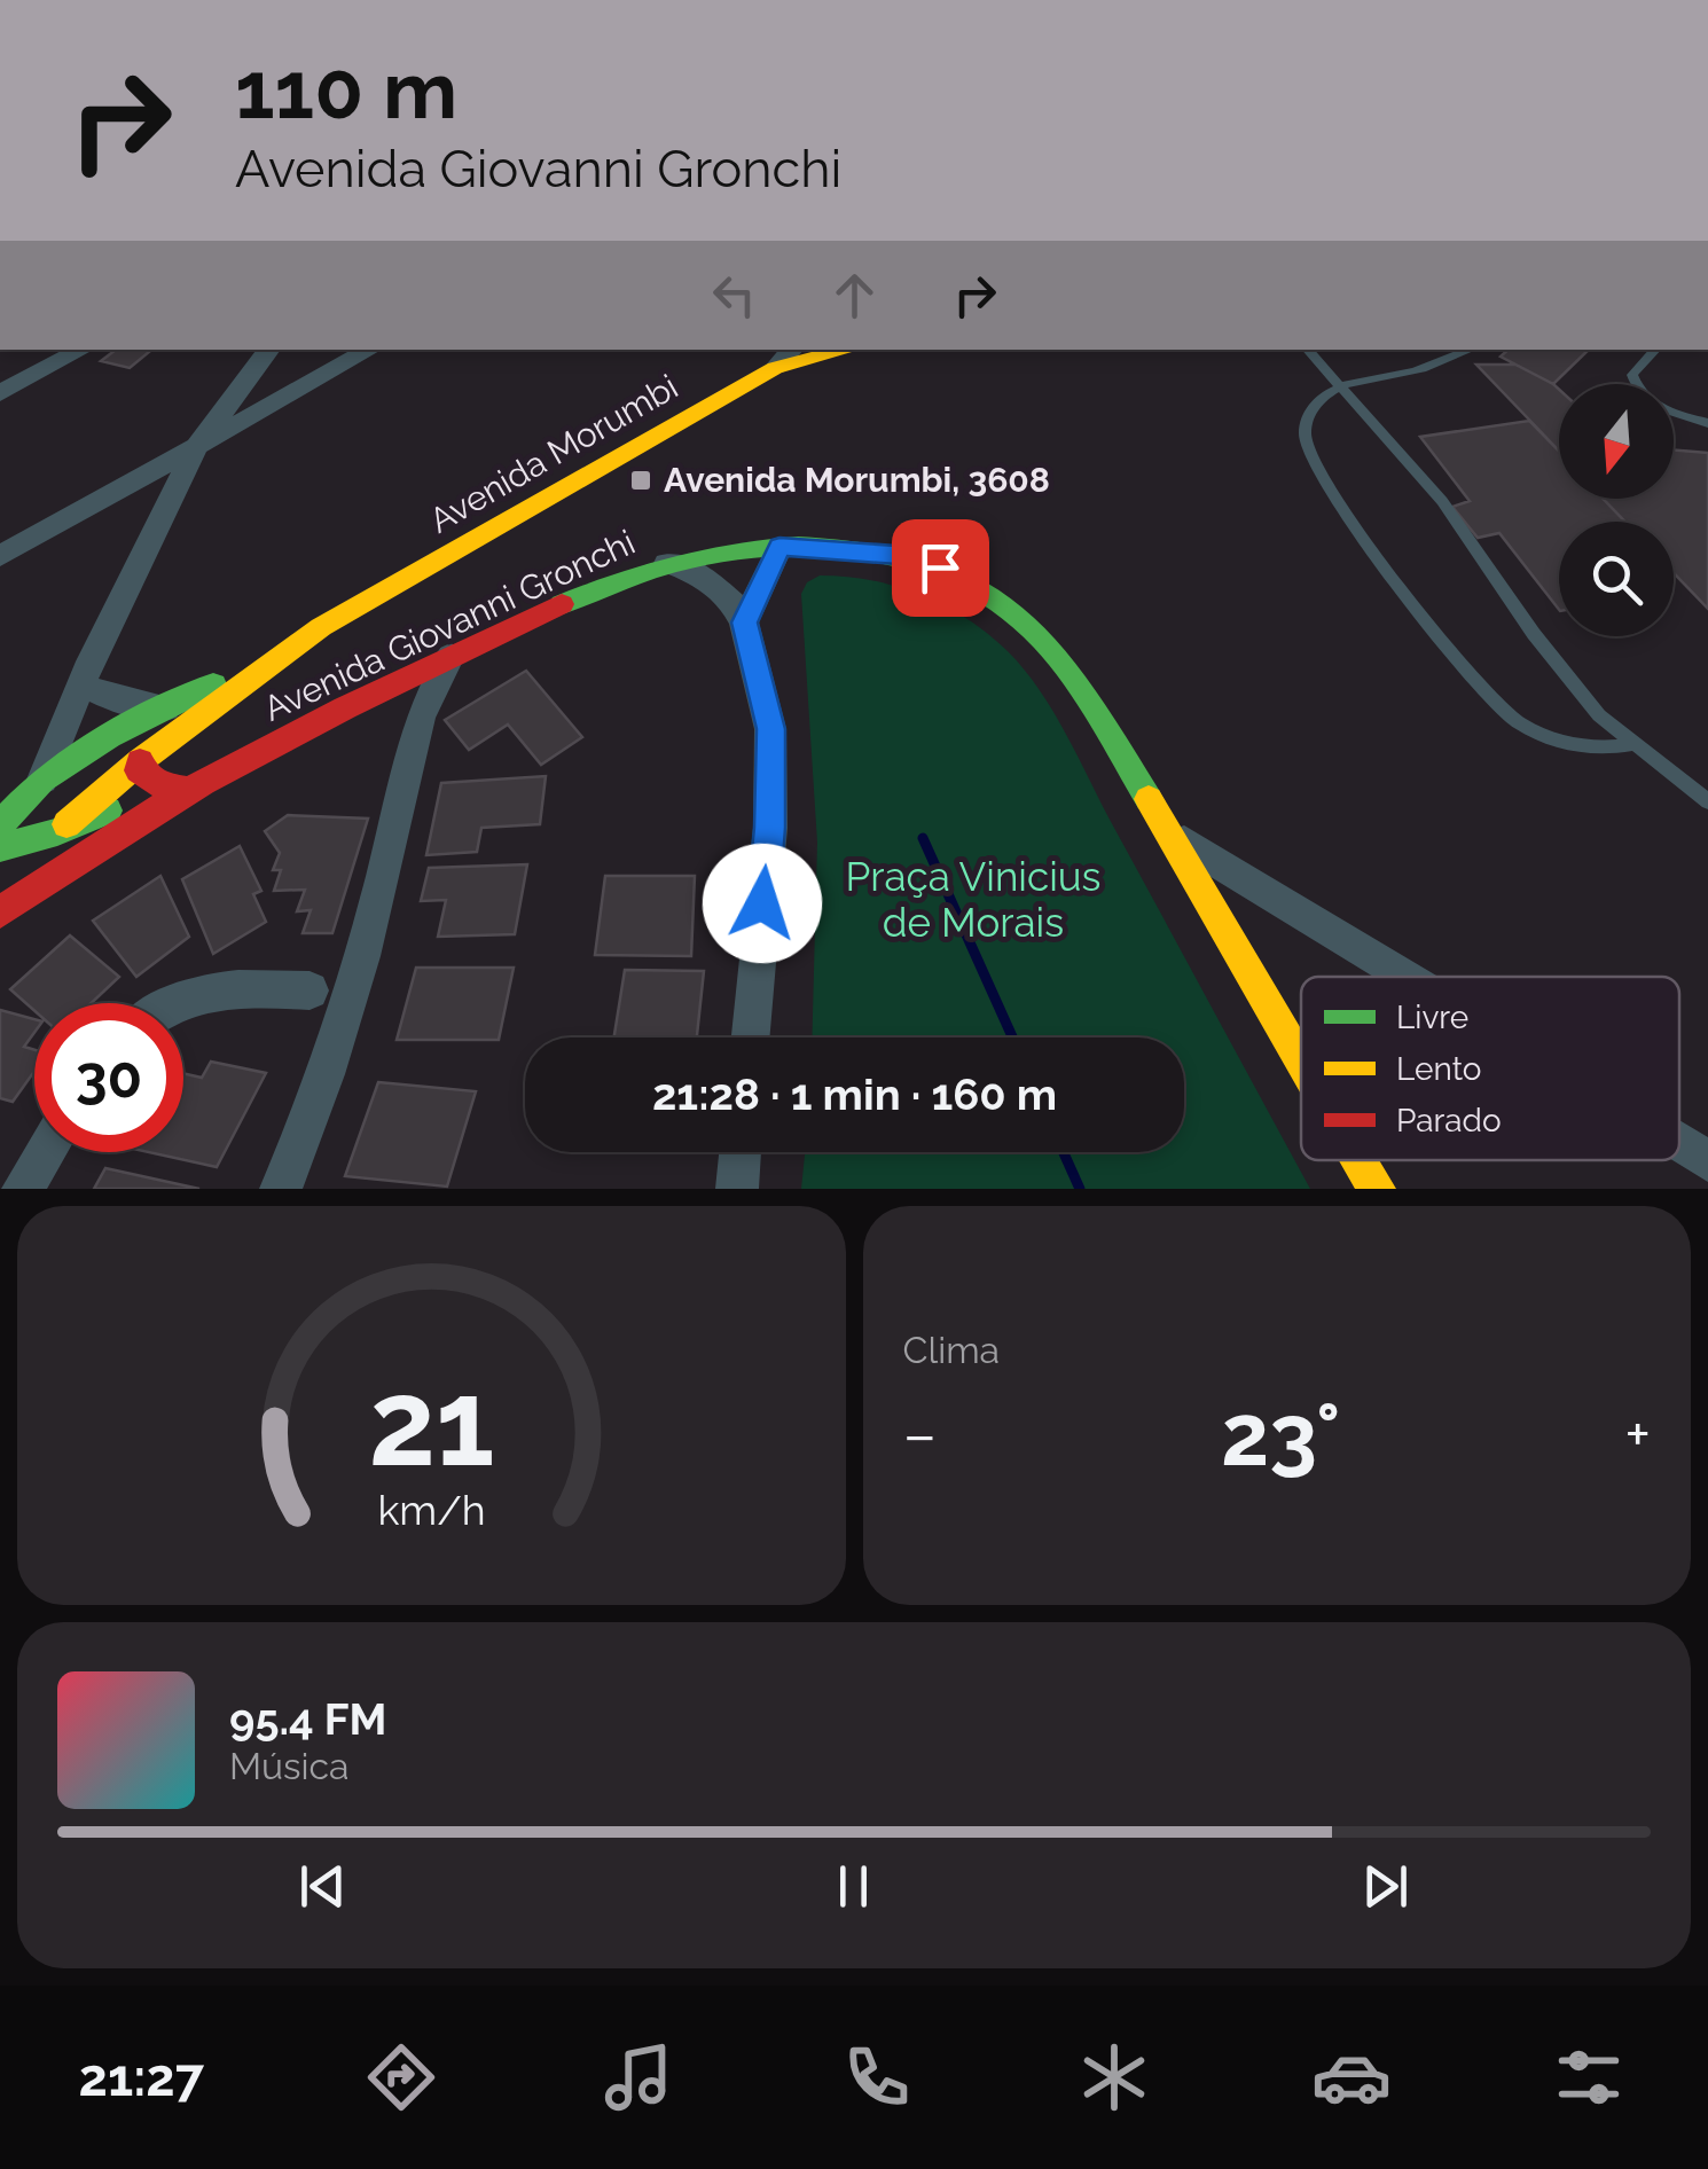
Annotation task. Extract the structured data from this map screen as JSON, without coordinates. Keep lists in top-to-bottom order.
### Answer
{
  "streets": {
    "main road": ["Avenida Morumbi", "Avenida Giovanni Gronchi"]
  },
  "crossings": [
    ["Avenida Morumbi", "Avenida Giovanni Gronchi"]
  ],
  "parks": ["Praça Vinicius de Morais"],
  "places": {
    "transit": ["Avenida Morumbi, 3608"]
  },
  "legend": ["Livre", "Lento", "Parado"],
  "north": "bottom",
  "page": {
    "turn": ["110 m", "Avenida Giovanni Gronchi"],
    "limit": "30",
    "trip": "21:28 · 1 min · 160 m",
    "tile": "Clima",
    "heat": ["−", "23°", "+"],
    "song": ["95.4 FM", "Música"],
    "tabs": "21:27",
    "gauge": ["21", "km/h"]
  }
}
